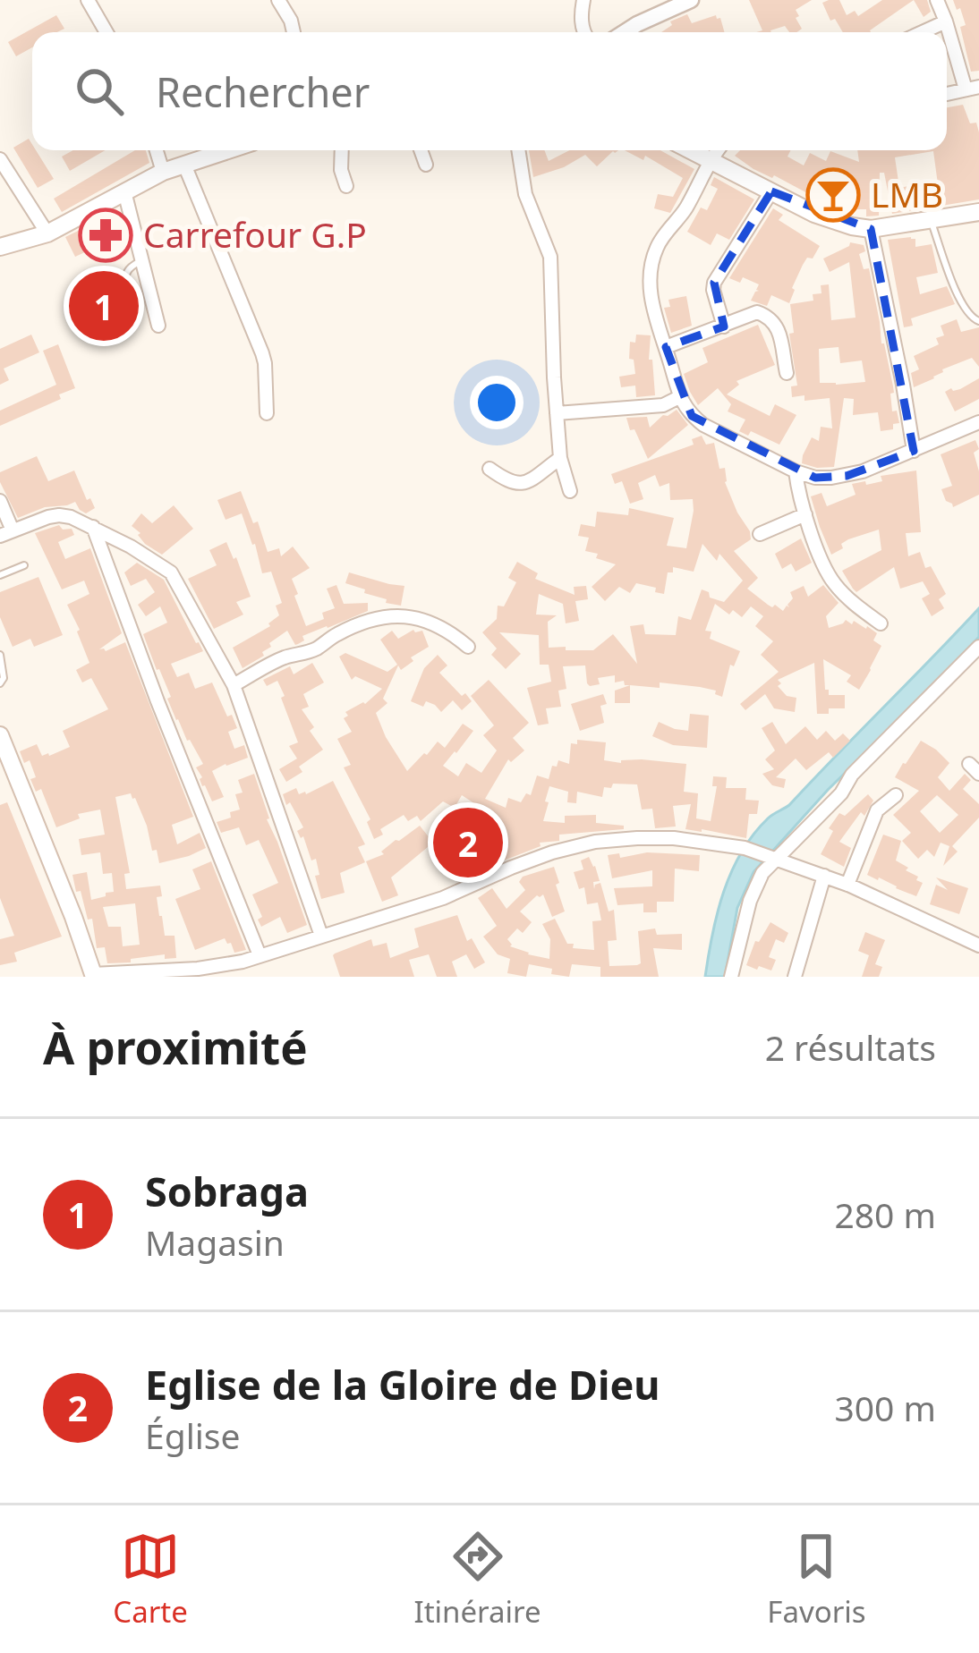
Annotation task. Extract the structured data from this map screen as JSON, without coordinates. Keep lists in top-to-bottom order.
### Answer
{
  "places": {
    "bar": ["LMB"],
    "pharmacy": ["Carrefour G.P"]
  },
  "page": {
    "search": "Rechercher",
    "pins": ["1", "2"],
    "heading": ["À proximité", "2 résultats"],
    "list": [
      {
        "mark": "1",
        "name": "Sobraga",
        "note": "Magasin",
        "value": "280 m"
      },
      {
        "mark": "2",
        "name": "Eglise de la Gloire de Dieu",
        "note": "Église",
        "value": "300 m"
      }
    ],
    "nav": ["Carte", "Itinéraire", "Favoris"]
  }
}
